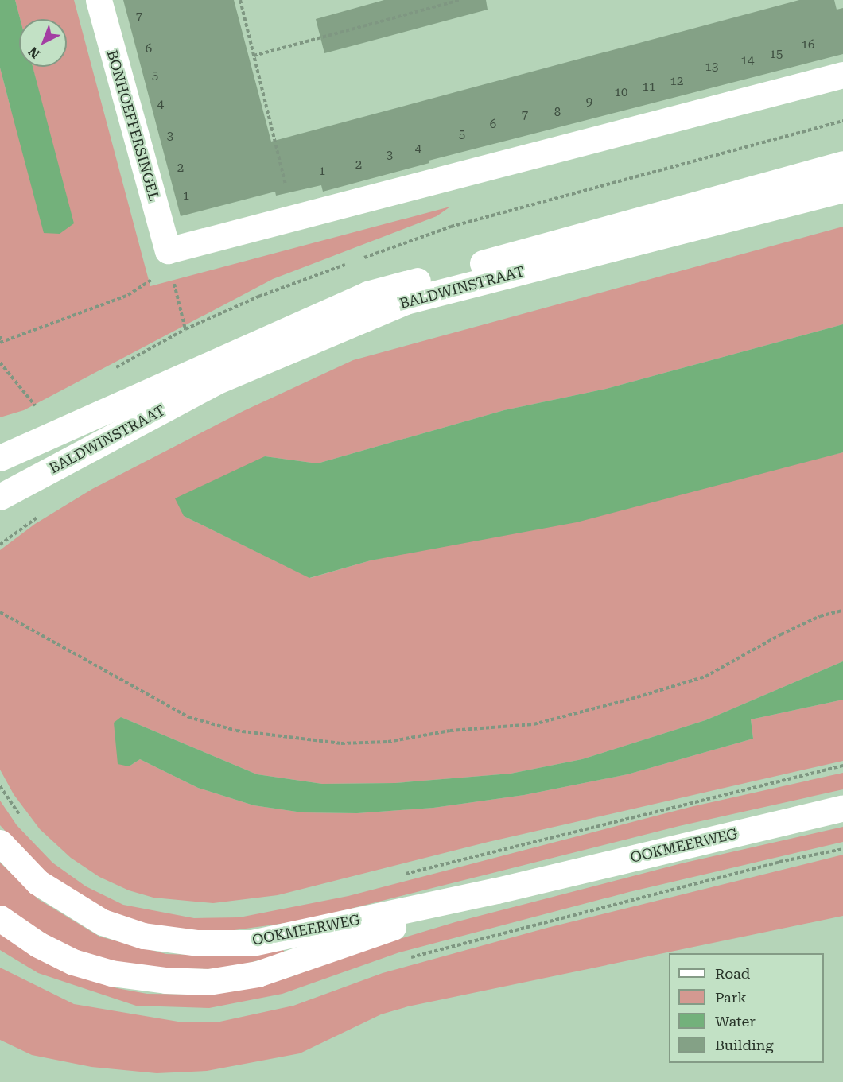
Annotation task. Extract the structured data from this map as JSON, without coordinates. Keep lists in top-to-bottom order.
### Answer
{
  "streets": {
    "street": ["BONHOEFFERSINGEL", "BALDWINSTRAAT", "OOKMEERWEG"]
  },
  "house_numbers": [
    "7",
    "16",
    "6",
    "15",
    "14",
    "13",
    "5",
    "12",
    "11",
    "10",
    "9",
    "4",
    "8",
    "7",
    "6",
    "5",
    "3",
    "4",
    "3",
    "2",
    "2",
    "1",
    "1"
  ],
  "legend": [
    "Road",
    "Park",
    "Water",
    "Building"
  ],
  "north": "bottom left"
}
